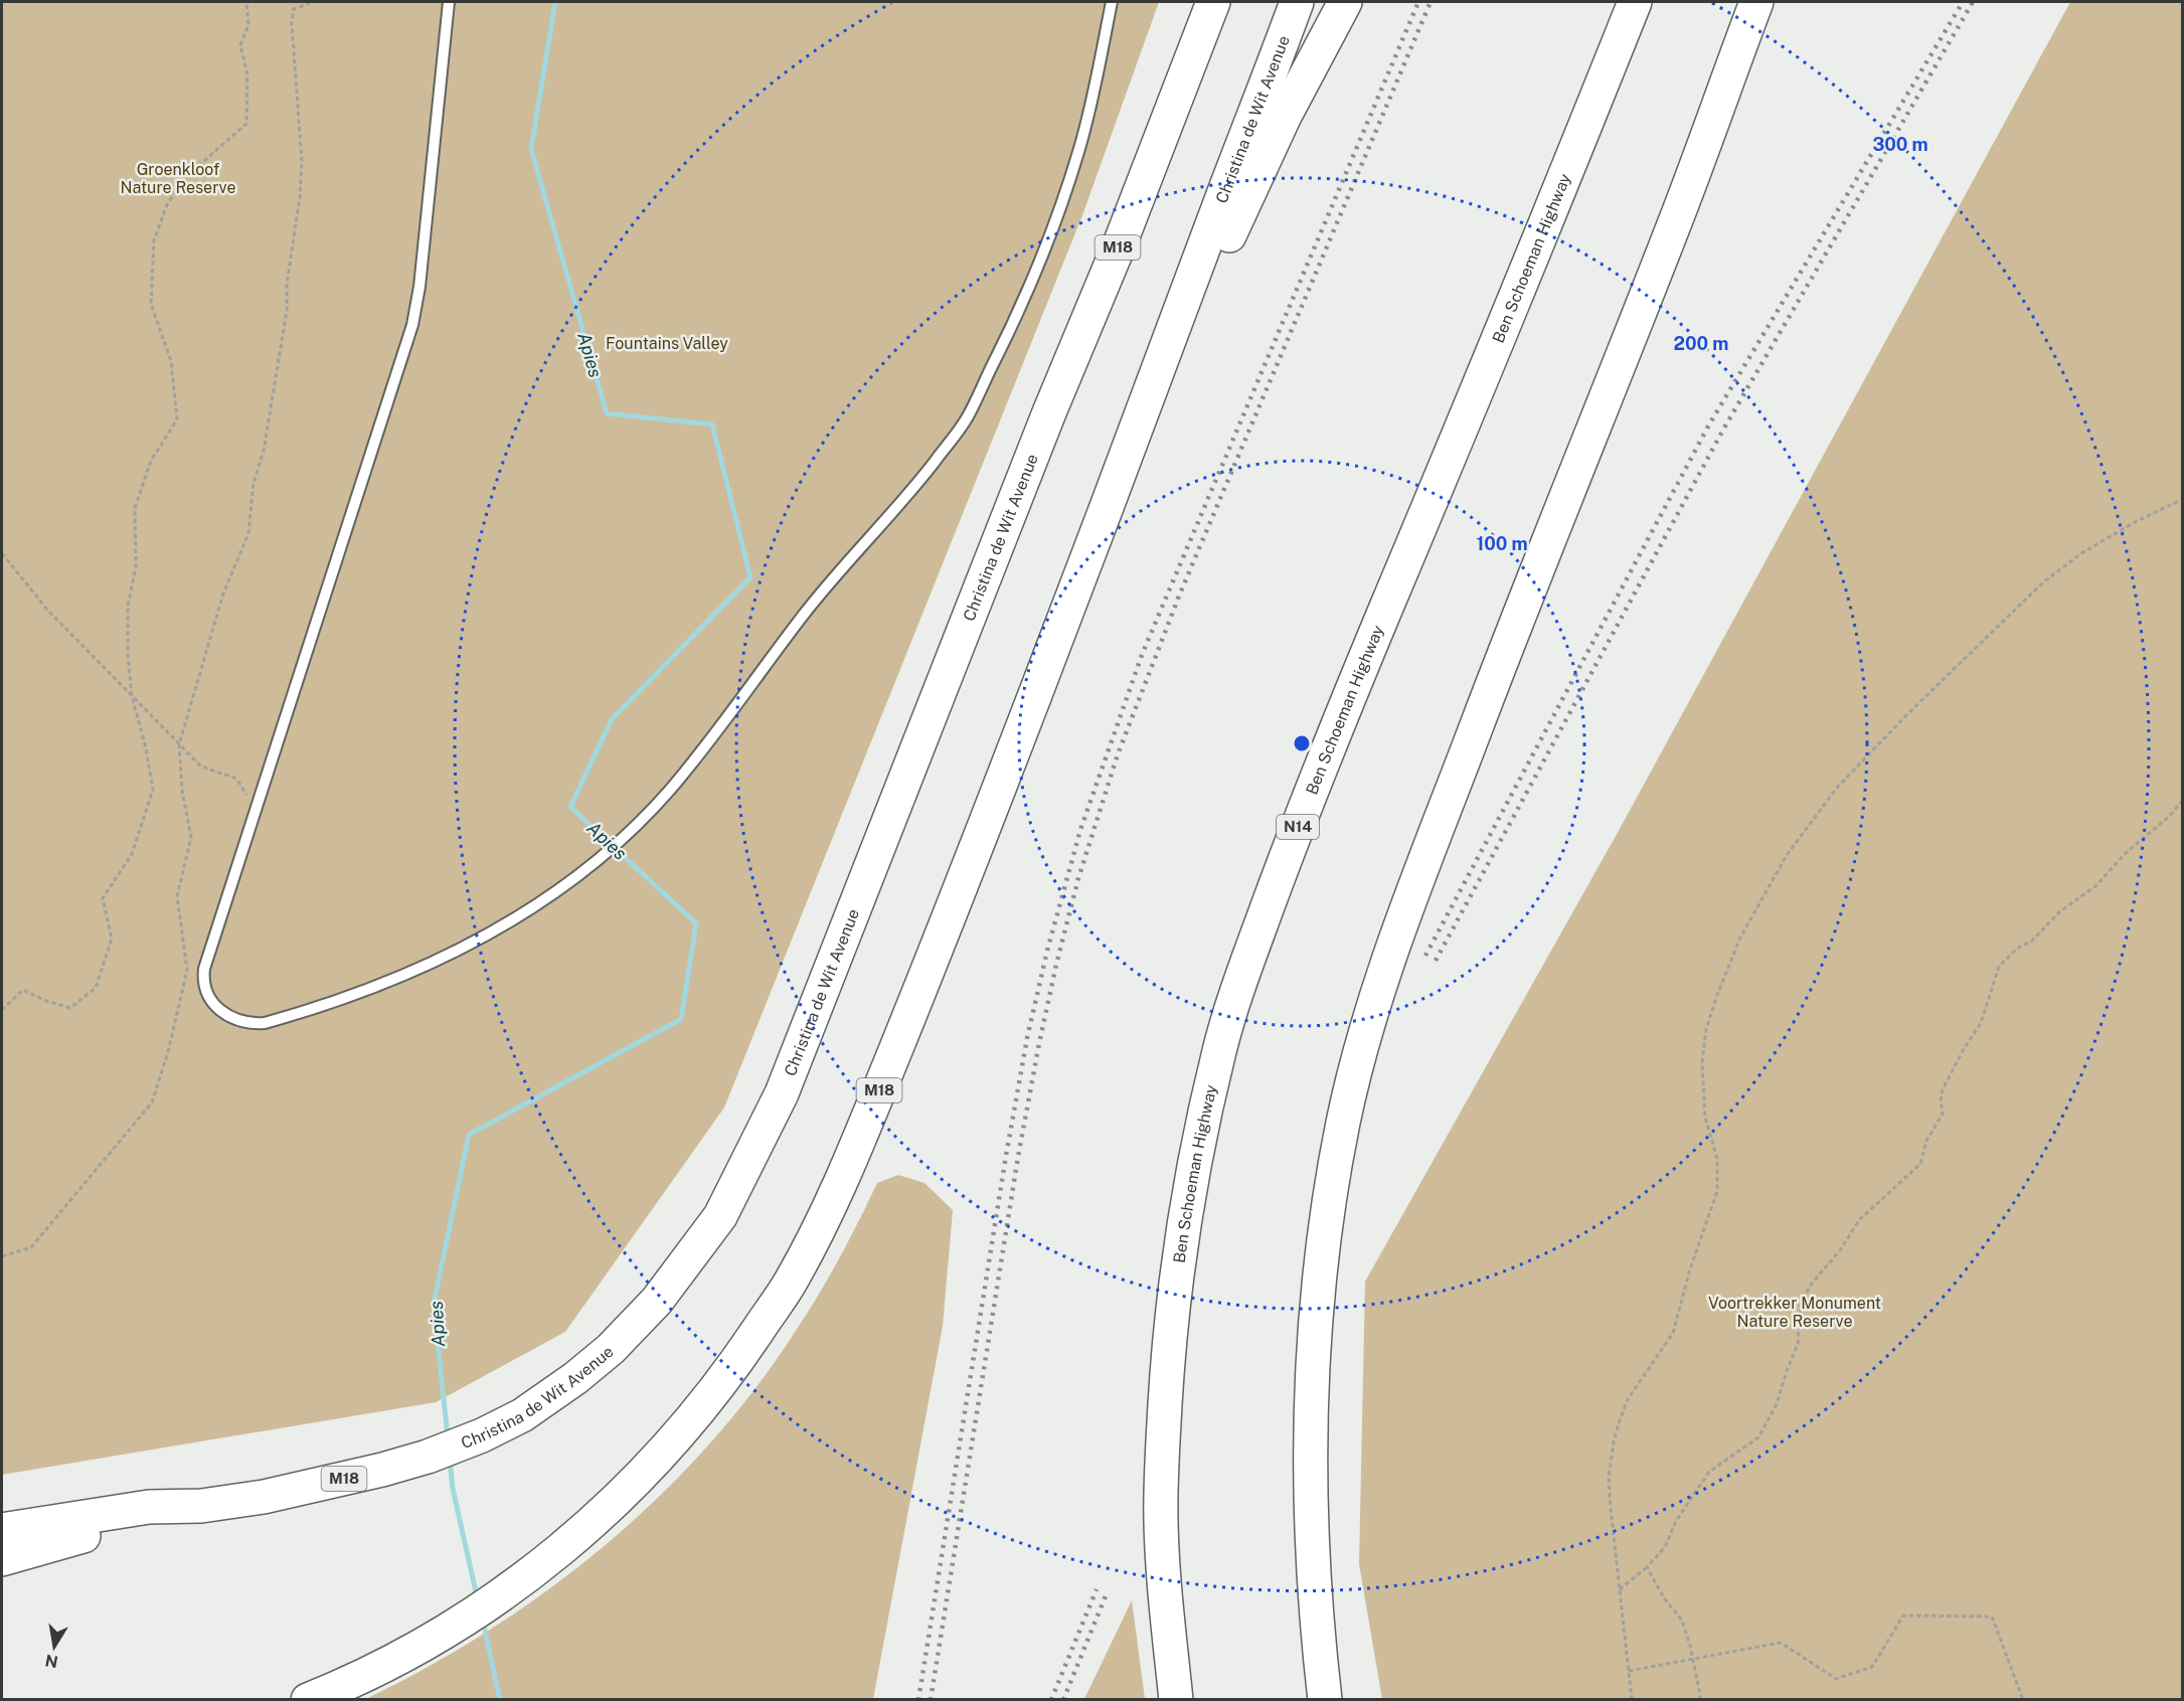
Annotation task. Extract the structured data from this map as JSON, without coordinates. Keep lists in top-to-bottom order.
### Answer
{
  "streets": {
    "main road": [
      "Christina de Wit Avenue",
      "M18",
      "Ben Schoeman Highway",
      "N14"
    ]
  },
  "water": ["Apies"],
  "parks": ["Groenkloof Nature Reserve", "Fountains Valley", "Voortrekker Monument Nature Reserve"],
  "north": "bottom",
  "rings": ["300 m", "200 m", "100 m"]
}
